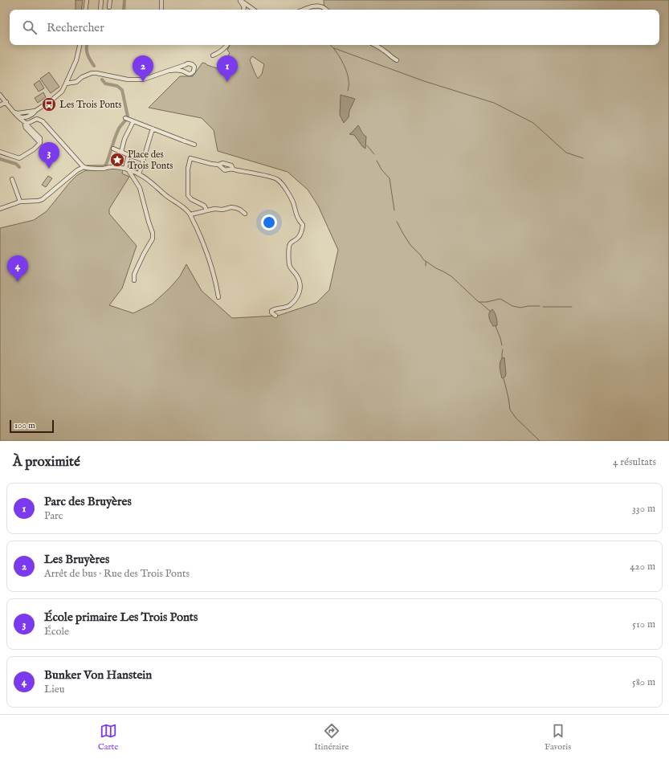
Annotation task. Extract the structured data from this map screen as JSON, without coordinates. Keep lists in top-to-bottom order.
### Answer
{
  "places": {
    "bus stop": ["Les Trois Ponts"],
    "place": ["Place des Trois Ponts"]
  },
  "scale_bar": "100 m",
  "page": {
    "search": "Rechercher",
    "pins": [
      "1",
      "2",
      "3",
      "4"
    ],
    "scale": "100 m",
    "heading": ["À proximité", "4 résultats"],
    "list": [
      {
        "mark": "1",
        "name": "Parc des Bruyères",
        "note": "Parc",
        "value": "330 m"
      },
      {
        "mark": "2",
        "name": "Les Bruyères",
        "note": "Arrêt de bus · Rue des Trois Ponts",
        "value": "420 m"
      },
      {
        "mark": "3",
        "name": "École primaire Les Trois Ponts",
        "note": "École",
        "value": "510 m"
      },
      {
        "mark": "4",
        "name": "Bunker Von Hanstein",
        "note": "Lieu",
        "value": "580 m"
      }
    ],
    "nav": ["Carte", "Itinéraire", "Favoris"]
  }
}
